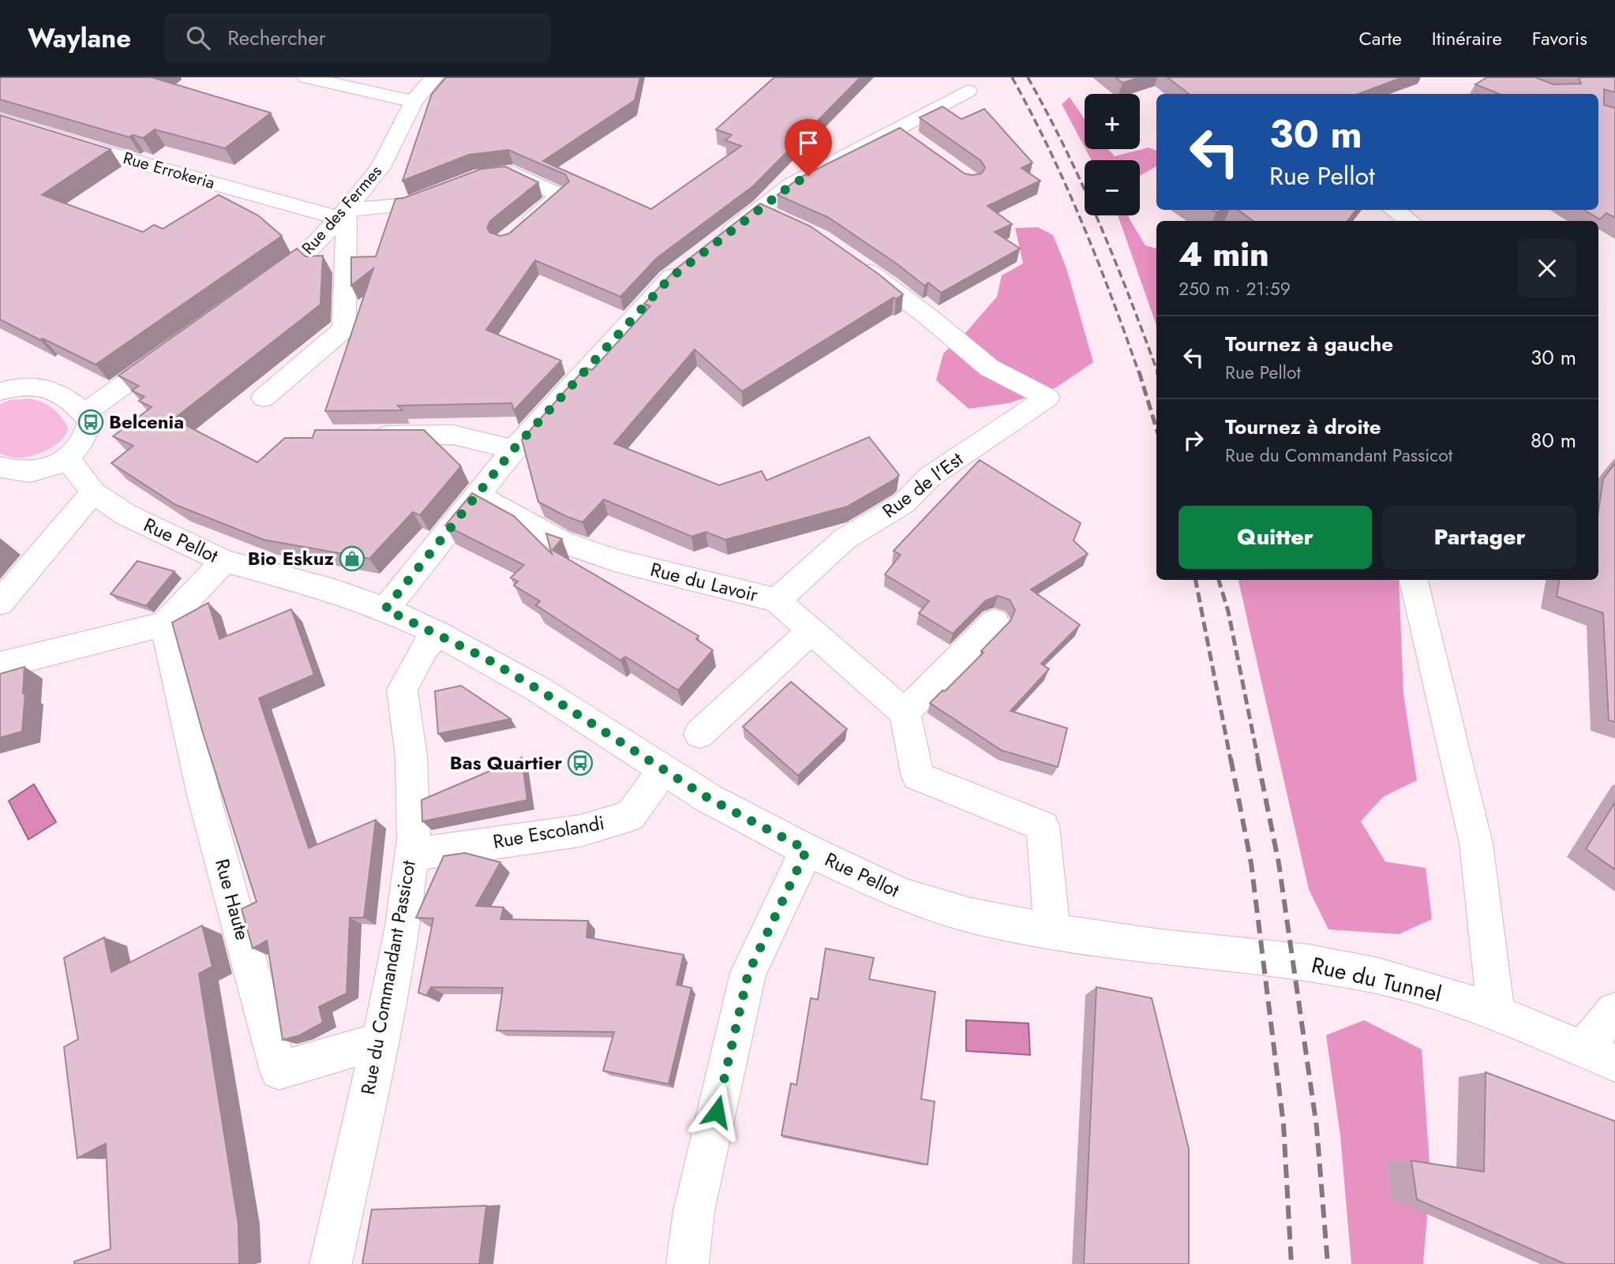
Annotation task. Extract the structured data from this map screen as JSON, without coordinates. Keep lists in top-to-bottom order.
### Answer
{
  "streets": {
    "street": [
      "Rue Errokeria",
      "Rue des Fermes",
      "Rue de l'Est",
      "Rue Pellot",
      "Rue du Lavoir",
      "Rue Escolandi",
      "Rue Haute",
      "Rue du Commandant Passicot",
      "Rue du Tunnel"
    ]
  },
  "crossings": [
    ["Rue Errokeria", "Rue des Fermes"],
    ["Rue de l'Est", "Rue du Lavoir"],
    ["Rue Pellot", "Rue Escolandi"],
    ["Rue Pellot", "Rue du Commandant Passicot"],
    ["Rue Pellot", "Rue du Tunnel"],
    ["Rue Escolandi", "Rue du Commandant Passicot"],
    ["Rue Haute", "Rue du Commandant Passicot"]
  ],
  "places": {
    "bus stop": ["Belcenia", "Bas Quartier"],
    "shop": ["Bio Eskuz"]
  },
  "page": {
    "header": "Waylane",
    "search": "Rechercher",
    "nav": ["Carte", "Itinéraire", "Favoris"],
    "map_buttons": ["+", "−"],
    "turn": ["30 m", "Rue Pellot"],
    "heading": ["4 min", "250 m · 21:59"],
    "list": [
      {
        "name": "Tournez à gauche",
        "note": "Rue Pellot",
        "value": "30 m"
      },
      {
        "name": "Tournez à droite",
        "note": "Rue du Commandant Passicot",
        "value": "80 m"
      }
    ],
    "buttons": ["Quitter", "Partager"]
  }
}
